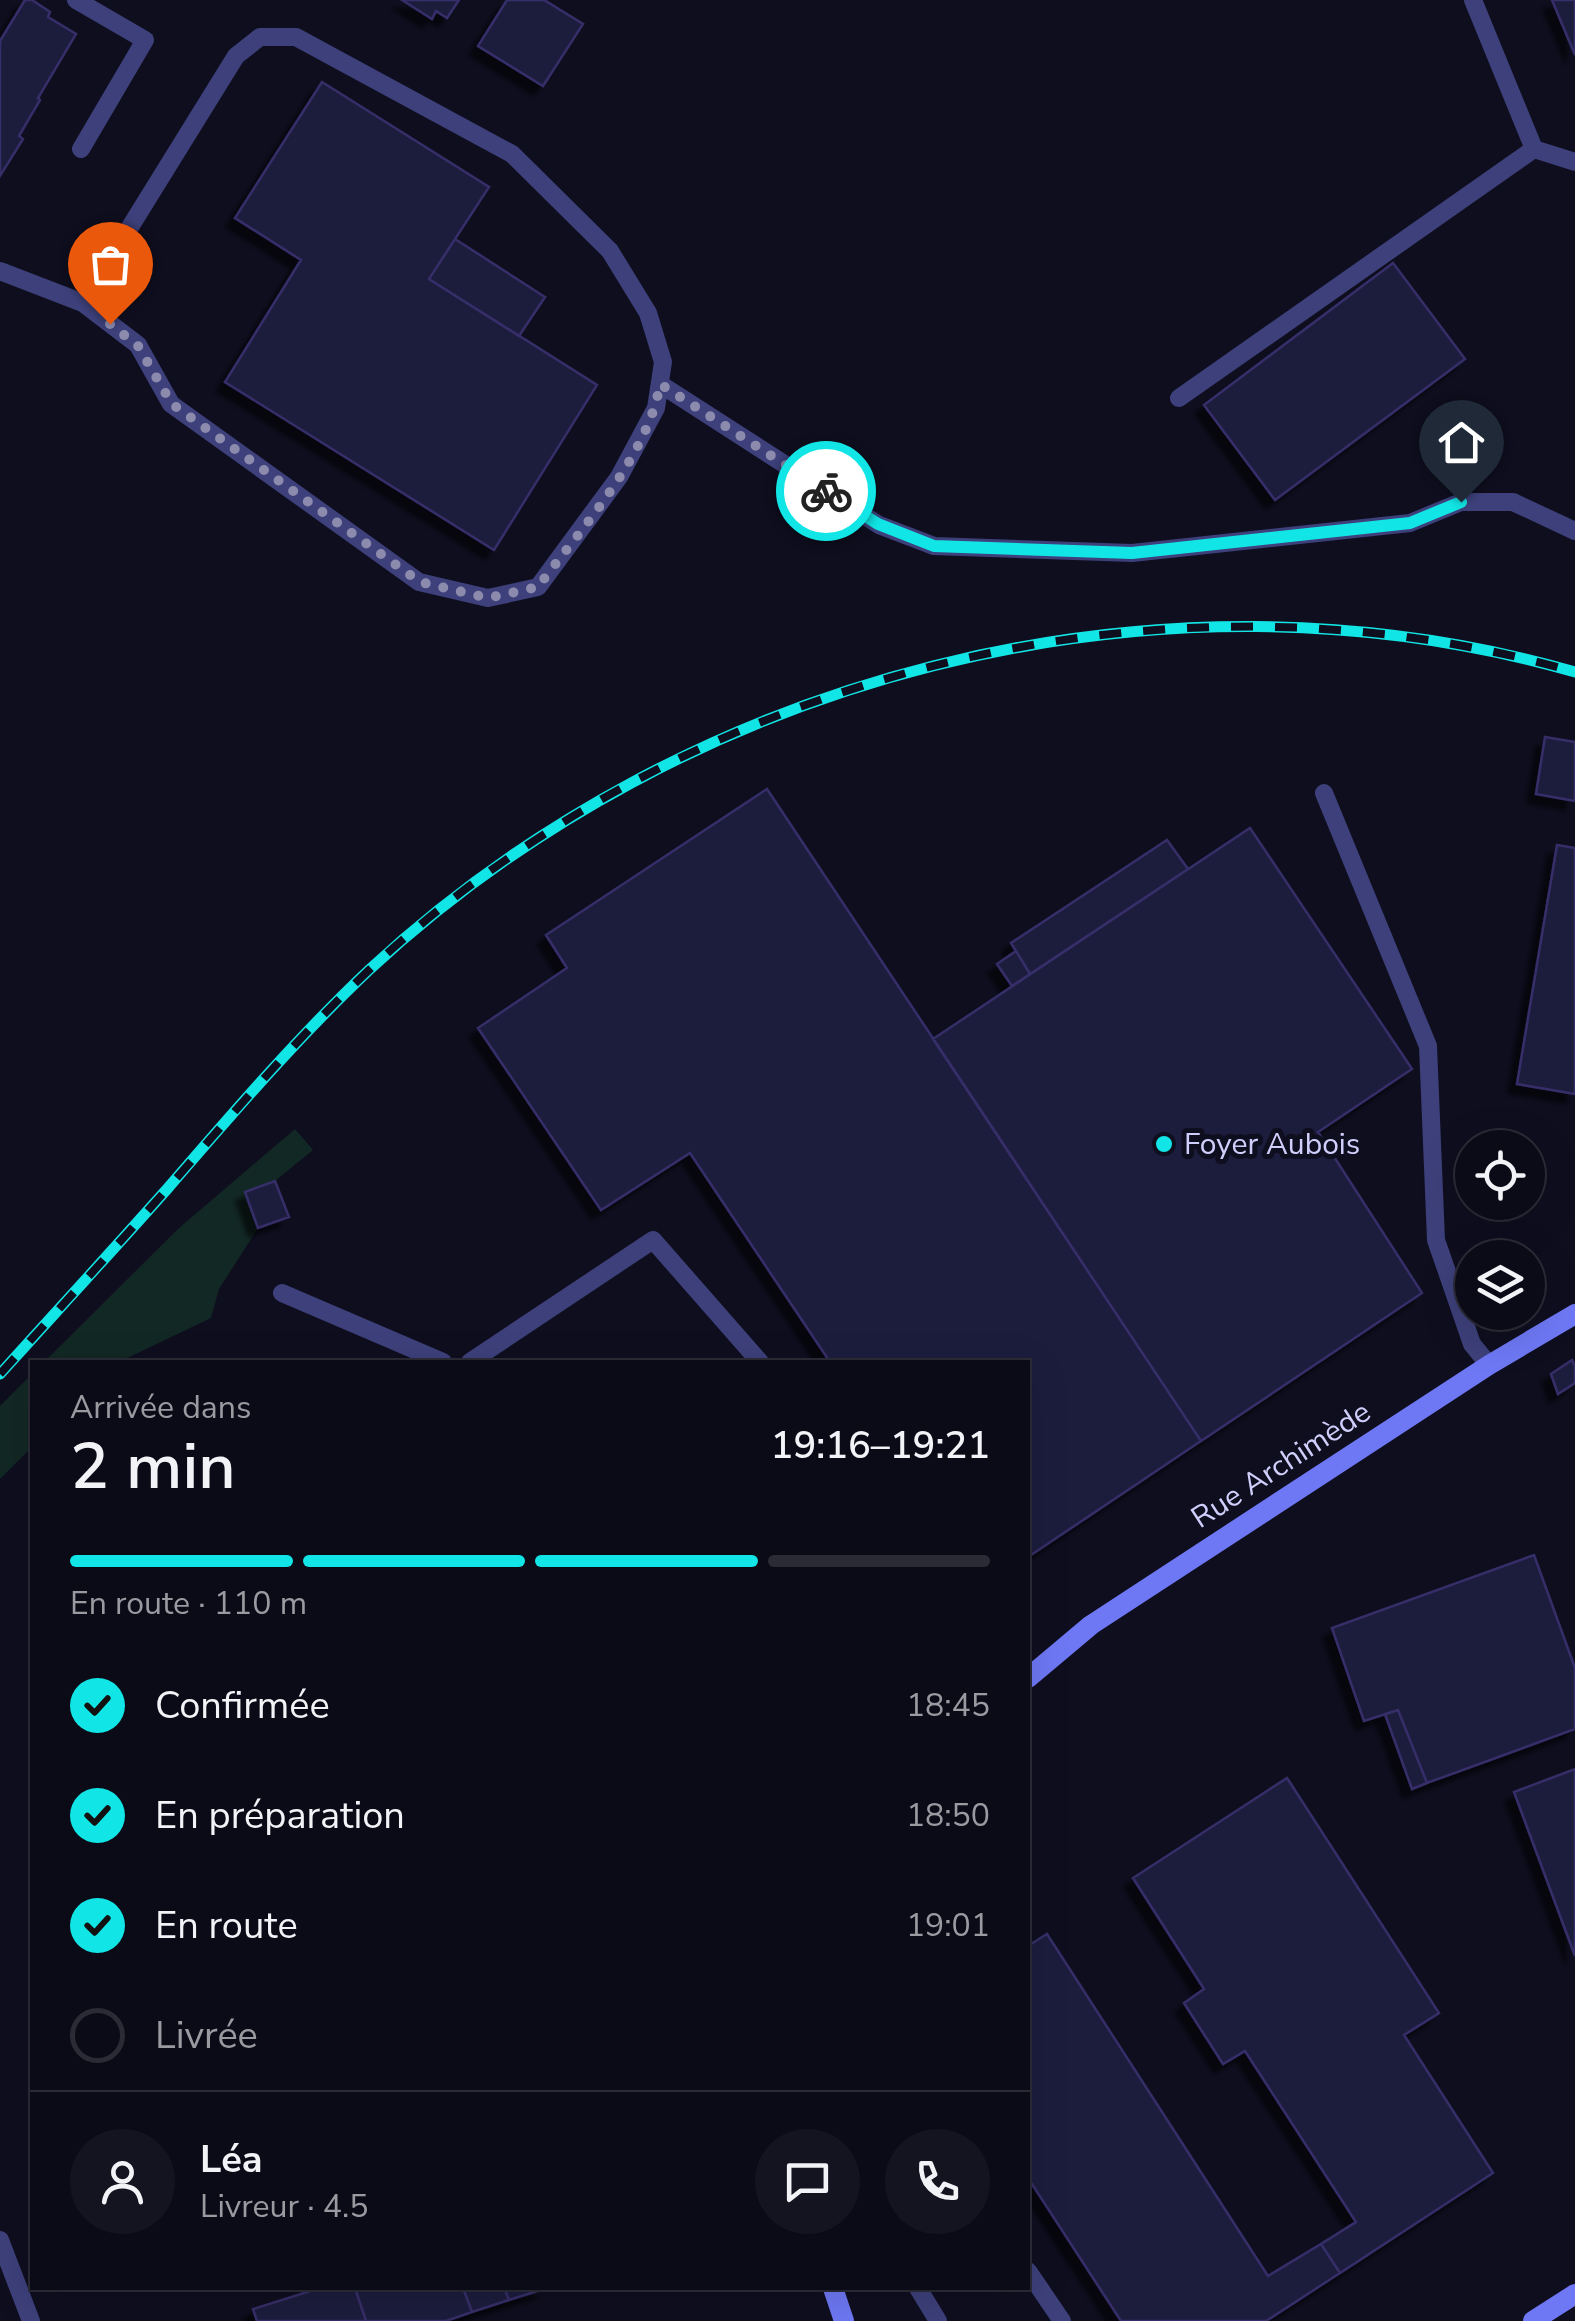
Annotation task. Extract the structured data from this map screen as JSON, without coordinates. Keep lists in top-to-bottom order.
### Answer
{
  "streets": {
    "street": ["Rue Archimède"]
  },
  "places": ["Foyer Aubois"],
  "page": {
    "heading": ["2 min", "Arrivée dans", "19:16–19:21"],
    "panel": ["Léa", "Livreur · 4.5"],
    "bar": "En route · 110 m",
    "list": [
      ["Confirmée", "18:45"],
      ["En préparation", "18:50"],
      ["En route", "19:01"],
      "Livrée"
    ]
  }
}
